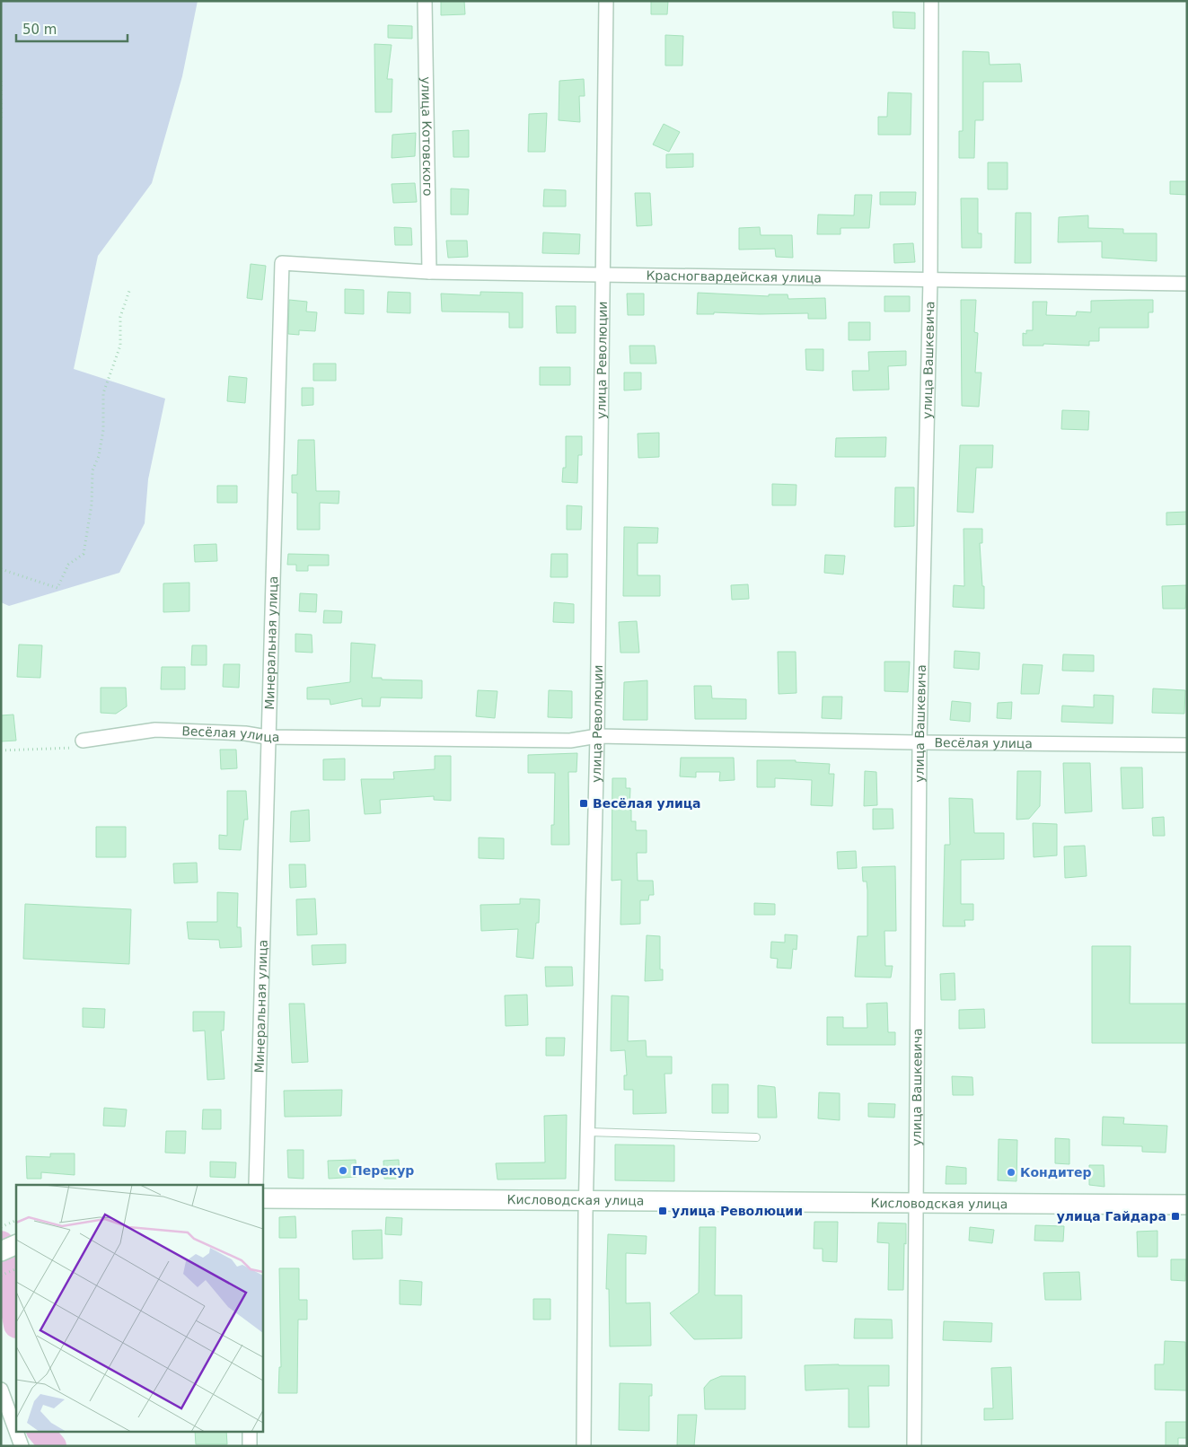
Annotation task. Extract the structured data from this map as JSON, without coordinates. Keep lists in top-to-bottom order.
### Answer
{
  "streets": {
    "main road": ["Кисловодская улица"],
    "street": [
      "улица Котовского",
      "Красногвардейская улица",
      "улица Революции",
      "улица Вашкевича",
      "Минеральная улица",
      "Весёлая улица"
    ]
  },
  "crossings": [
    ["улица Котовского", "Красногвардейская улица"],
    ["Красногвардейская улица", "улица Революции"],
    ["Красногвардейская улица", "улица Вашкевича"],
    ["Красногвардейская улица", "Минеральная улица"],
    ["улица Революции", "Весёлая улица"],
    ["улица Революции", "Кисловодская улица"],
    ["улица Вашкевича", "Весёлая улица"],
    ["улица Вашкевича", "Кисловодская улица"],
    ["Минеральная улица", "Весёлая улица"]
  ],
  "places": {
    "transit": ["Весёлая улица", "улица Революции", "улица Гайдара"],
    "other": ["Перекур", "Кондитер"]
  },
  "scale_bar": "50 m"
}
